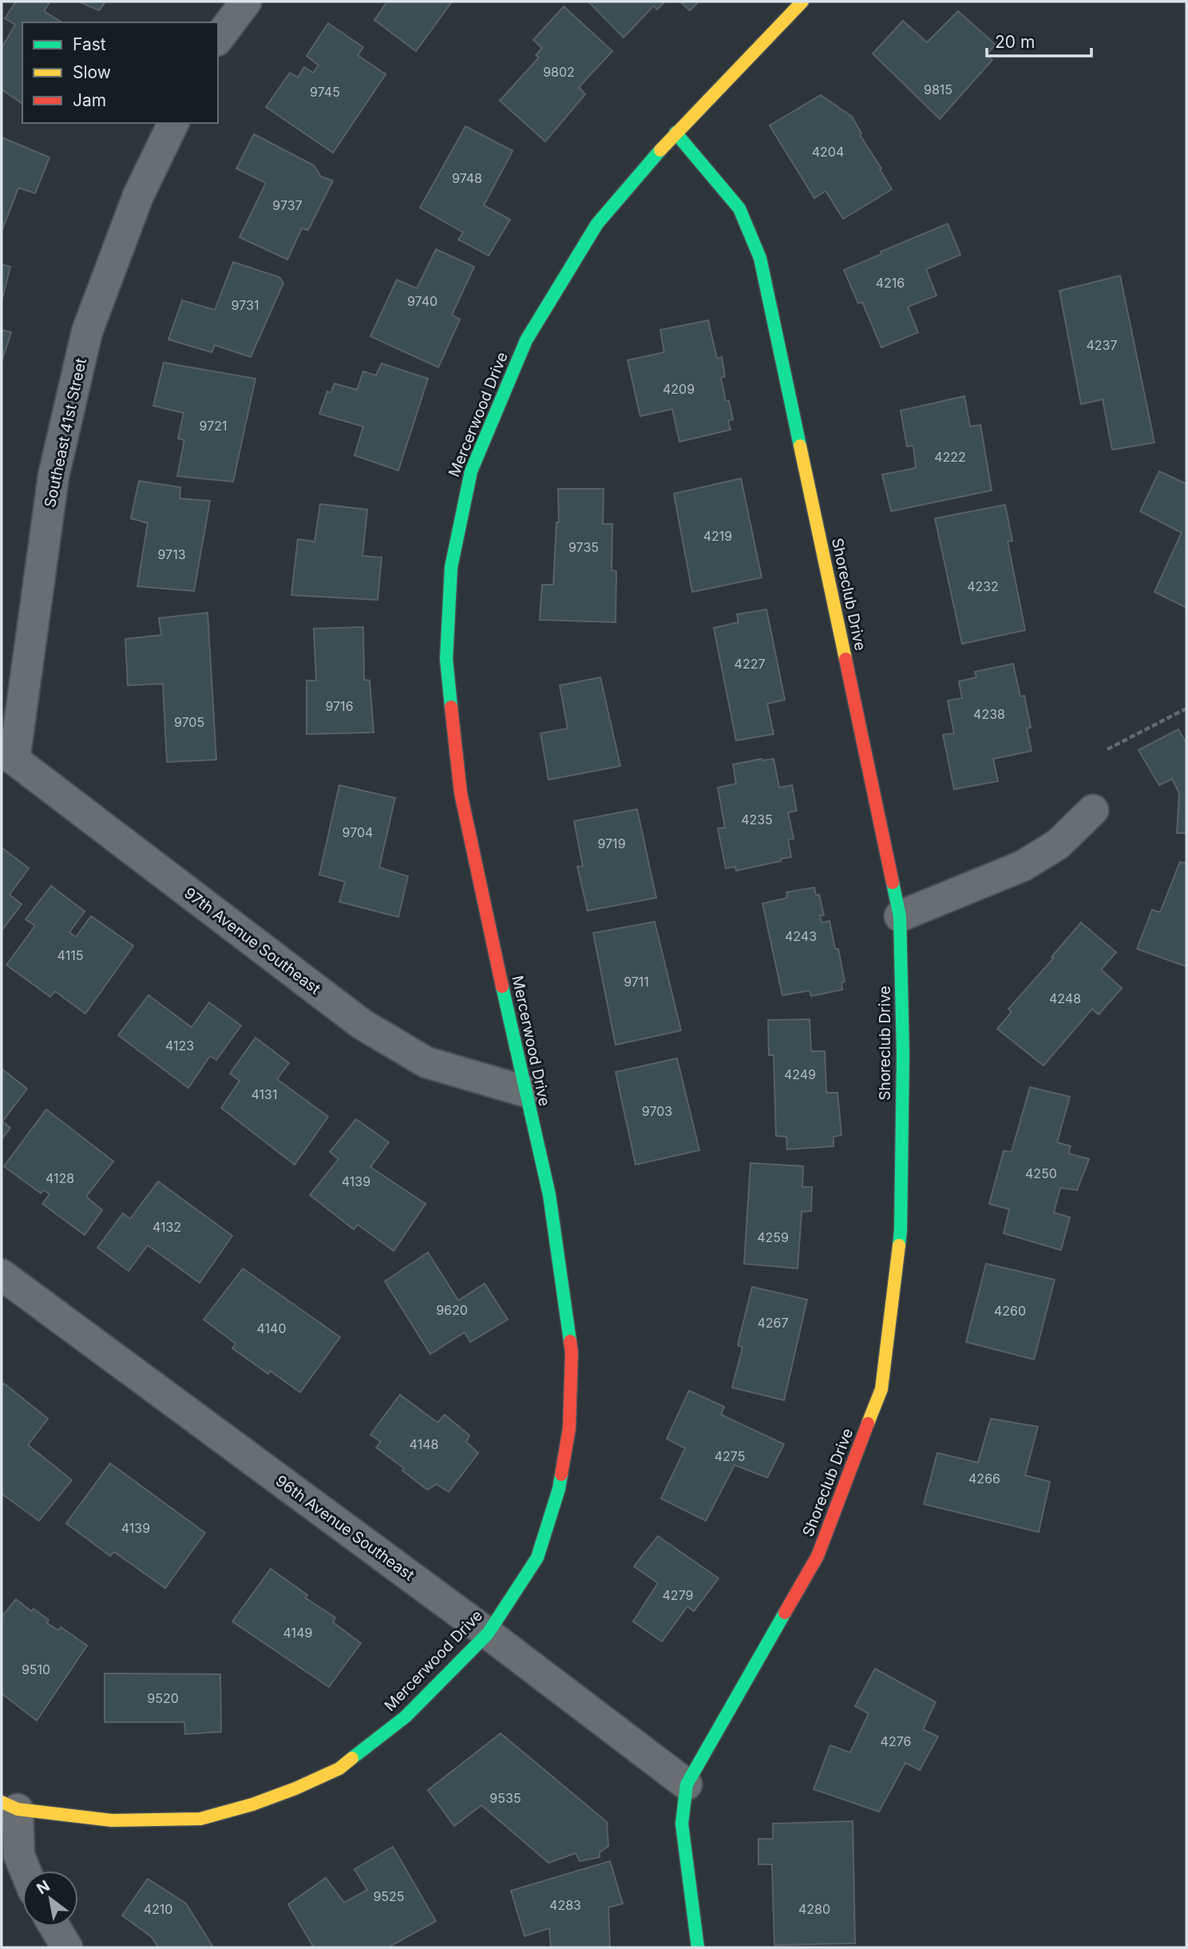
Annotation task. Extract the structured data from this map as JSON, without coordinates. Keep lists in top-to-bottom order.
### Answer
{
  "streets": {
    "street": [
      "Mercerwood Drive",
      "Southeast 41st Street",
      "Shoreclub Drive",
      "97th Avenue Southeast",
      "96th Avenue Southeast"
    ]
  },
  "crossings": [
    ["Mercerwood Drive", "Shoreclub Drive"],
    ["Mercerwood Drive", "97th Avenue Southeast"],
    ["Mercerwood Drive", "96th Avenue Southeast"],
    ["Southeast 41st Street", "97th Avenue Southeast"],
    ["Shoreclub Drive", "96th Avenue Southeast"]
  ],
  "house_numbers": [
    "9802",
    "9815",
    "9745",
    "4204",
    "9748",
    "9737",
    "4216",
    "9740",
    "9731",
    "4237",
    "4209",
    "9721",
    "4222",
    "4219",
    "9735",
    "9713",
    "4232",
    "4227",
    "9716",
    "4238",
    "9705",
    "4235",
    "9704",
    "9719",
    "4243",
    "4115",
    "9711",
    "4248",
    "4123",
    "4249",
    "4131",
    "9703",
    "4250",
    "4128",
    "4139",
    "4132",
    "4259",
    "9620",
    "4260",
    "4267",
    "4140",
    "4148",
    "4275",
    "4266",
    "4139",
    "4279",
    "4149",
    "9510",
    "9520",
    "4276",
    "9535",
    "9525",
    "4283",
    "4210",
    "4280"
  ],
  "legend": ["Fast", "Slow", "Jam"],
  "scale_bar": "20 m",
  "north": "top left"
}
